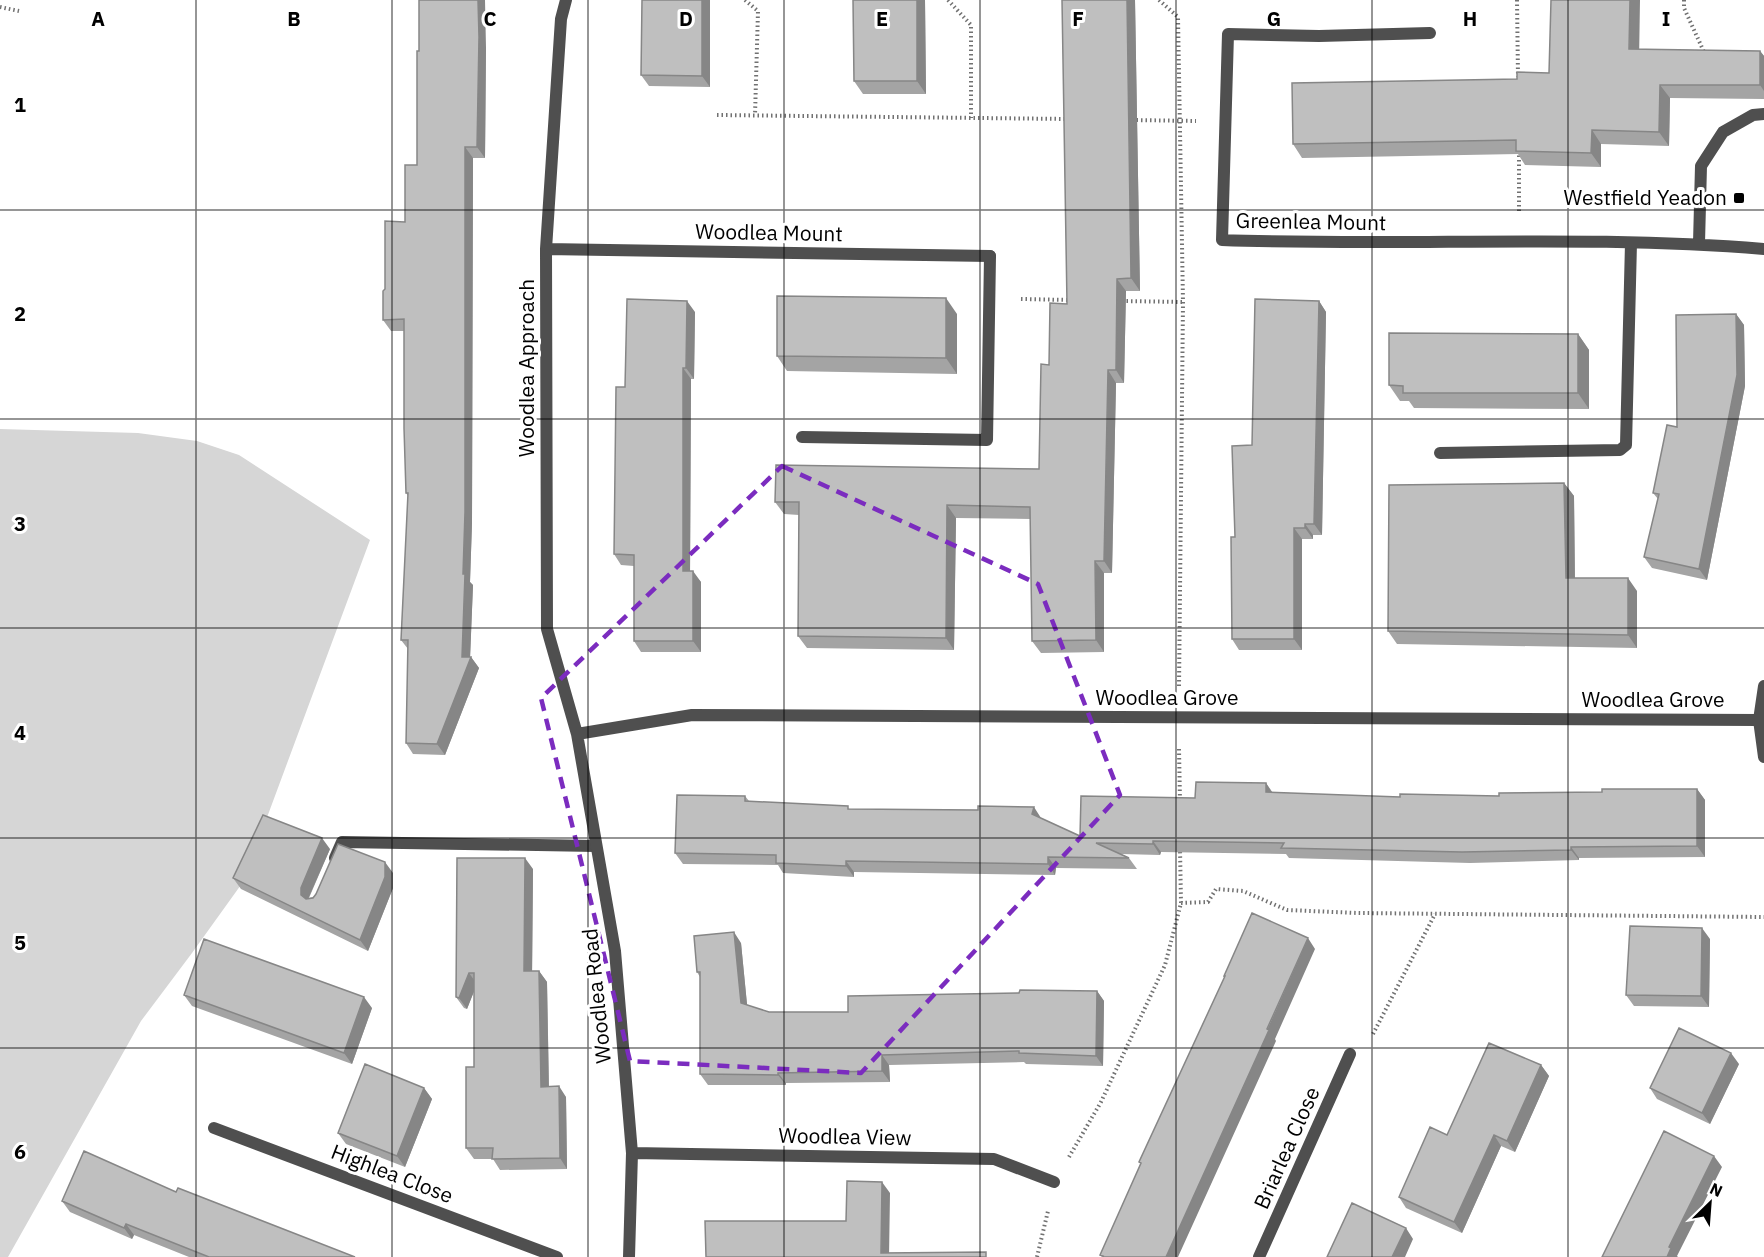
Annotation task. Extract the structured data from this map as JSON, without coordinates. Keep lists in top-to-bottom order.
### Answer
{
  "streets": {
    "street": [
      "Greenlea Mount",
      "Woodlea Mount",
      "Woodlea Approach",
      "Woodlea Grove",
      "Woodlea Road",
      "Woodlea View",
      "Briarlea Close",
      "Highlea Close"
    ]
  },
  "crossings": [
    ["Woodlea Mount", "Woodlea Approach"],
    ["Woodlea Approach", "Woodlea Grove"],
    ["Woodlea Approach", "Woodlea Road"],
    ["Woodlea Grove", "Woodlea Road"],
    ["Woodlea Road", "Woodlea View"]
  ],
  "places": {
    "transit": ["Westfield Yeadon"]
  },
  "north": "top right",
  "grid": {
    "columns": [
      "A",
      "B",
      "C",
      "D",
      "E",
      "F",
      "G",
      "H",
      "I"
    ],
    "rows": [
      "1",
      "2",
      "3",
      "4",
      "5",
      "6"
    ]
  }
}
